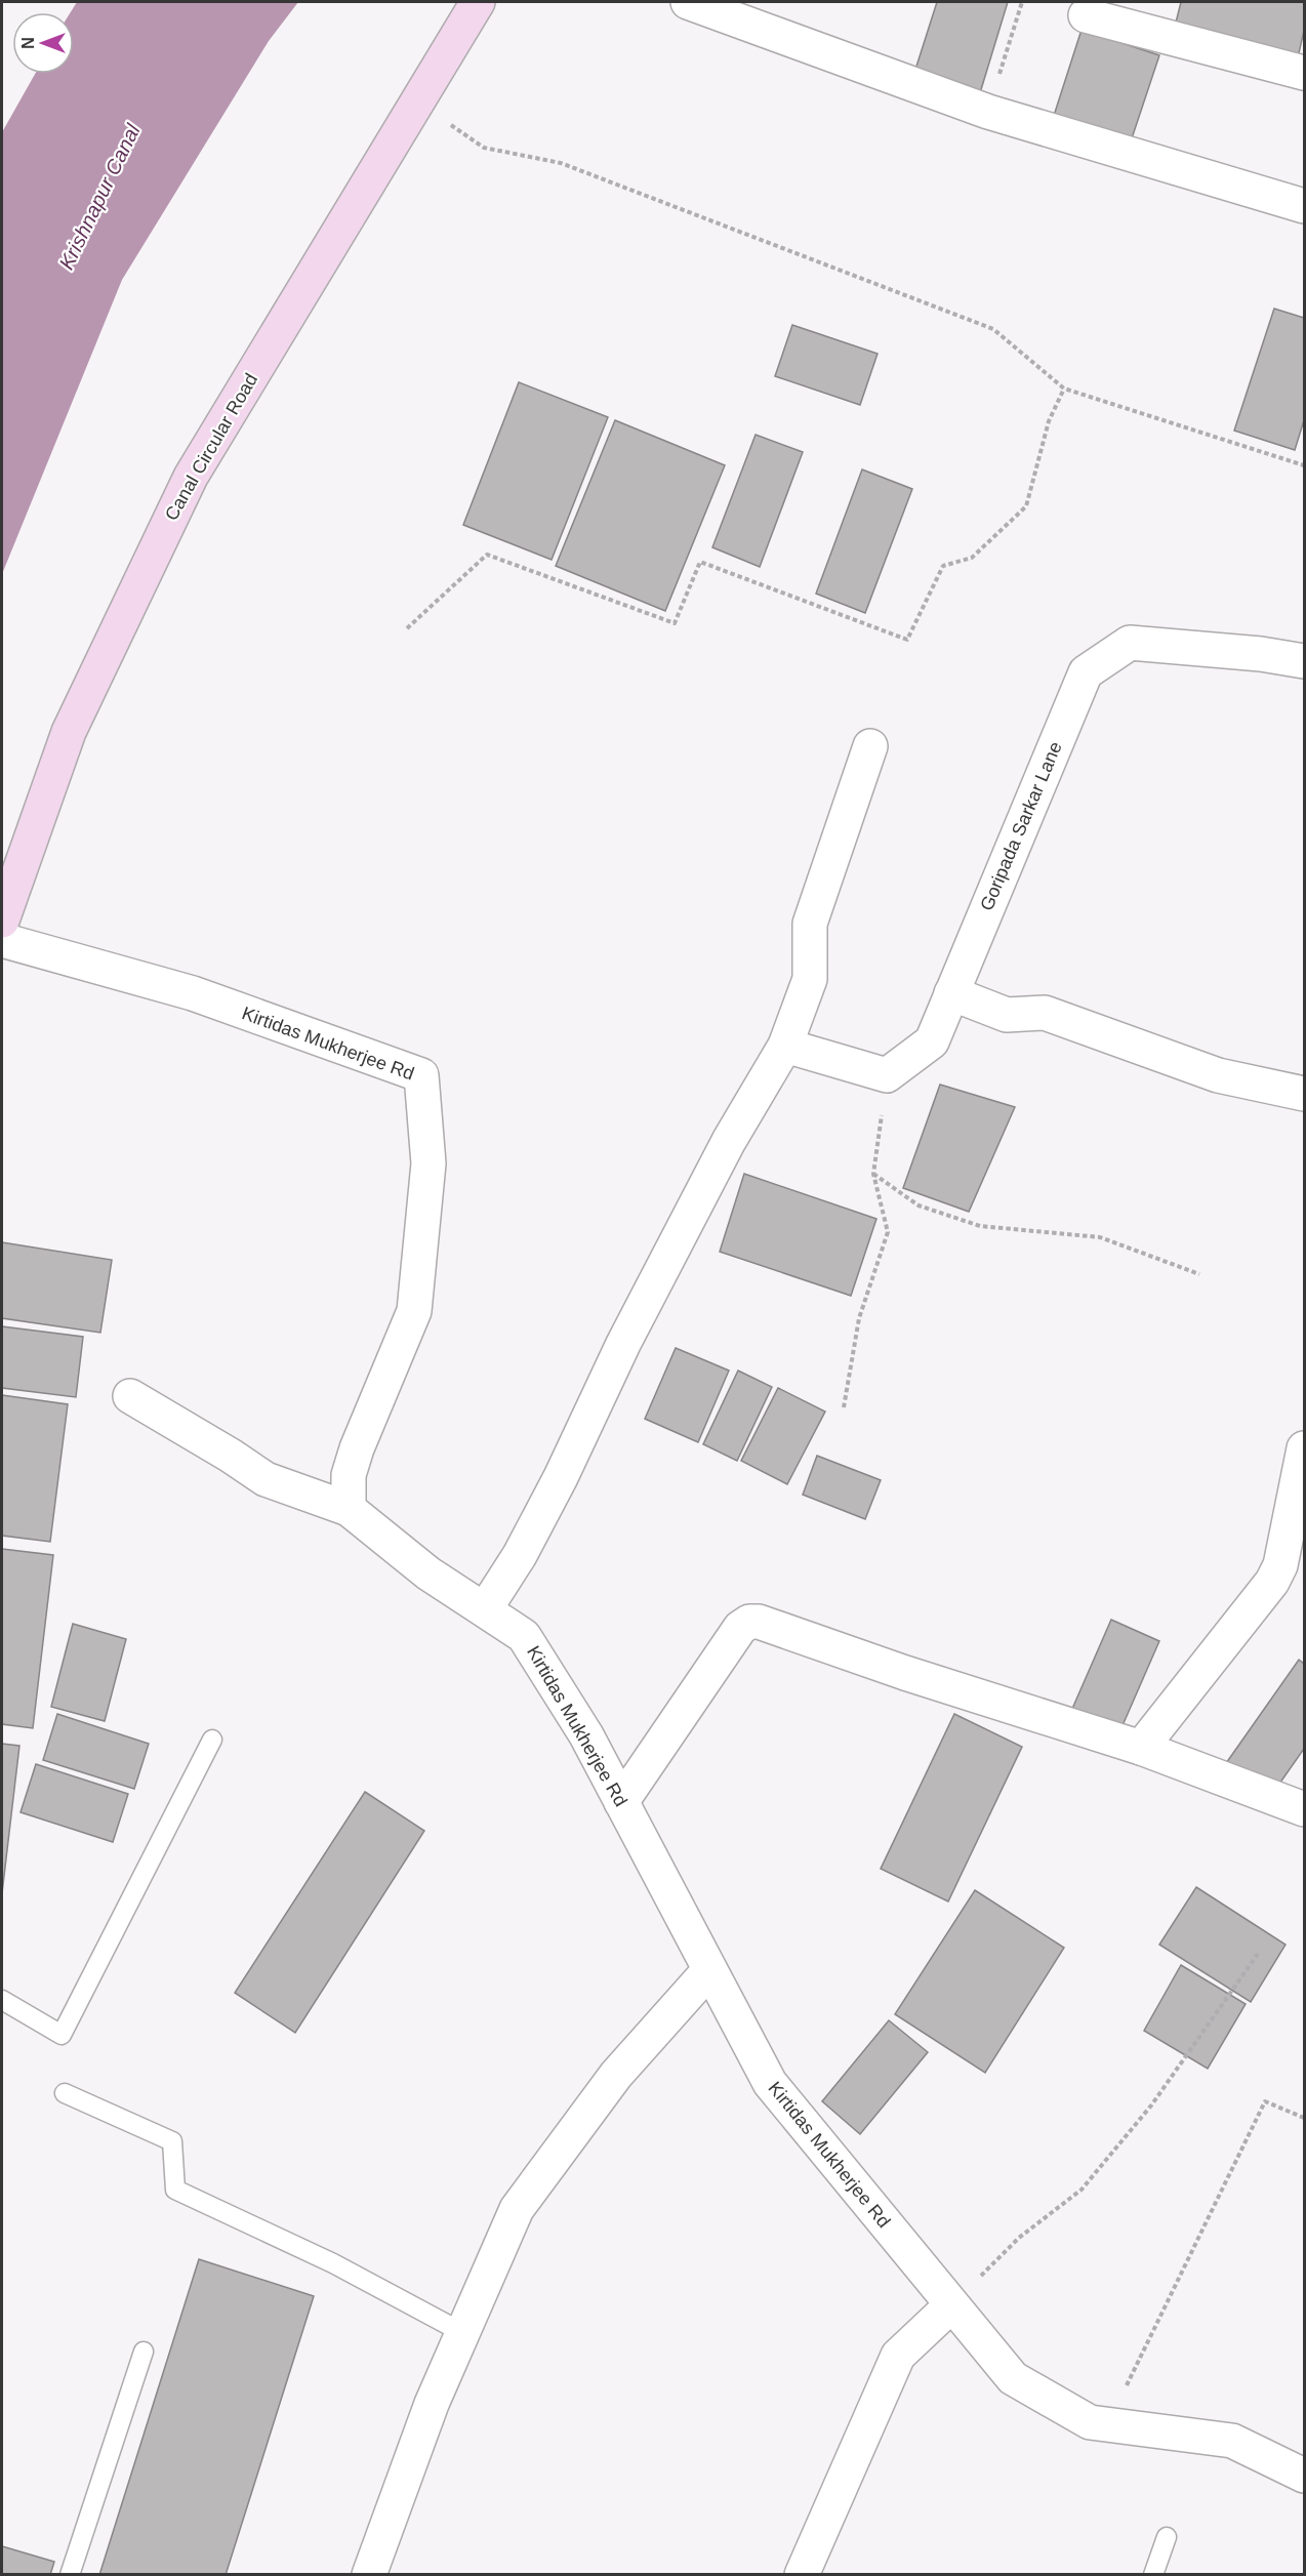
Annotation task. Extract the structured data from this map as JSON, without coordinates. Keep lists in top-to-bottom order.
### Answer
{
  "streets": {
    "main road": ["Canal Circular Road"],
    "street": ["Goripada Sarkar Lane", "Kirtidas Mukherjee Rd"]
  },
  "water": ["Krishnapur Canal"],
  "north": "left"
}
